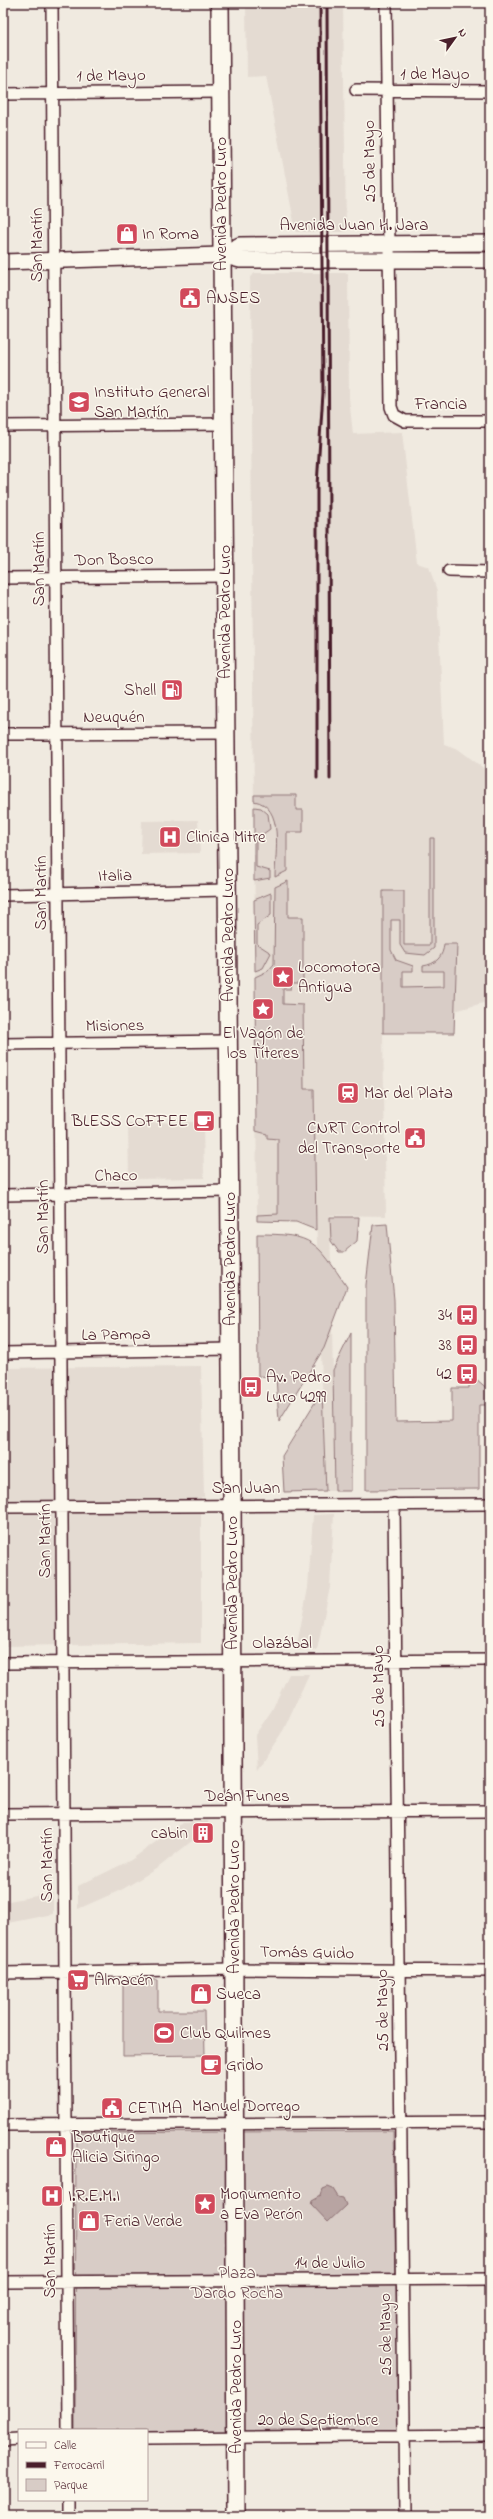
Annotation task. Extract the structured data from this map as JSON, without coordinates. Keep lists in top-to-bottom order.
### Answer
{
  "streets": {
    "main road": ["Avenida Pedro Luro", "Avenida Juan H. Jara"],
    "street": [
      "1 de Mayo",
      "25 de Mayo",
      "San Martín",
      "Francia",
      "Don Bosco",
      "Neuquén",
      "Italia",
      "Misiones",
      "Chaco",
      "La Pampa",
      "San Juan",
      "Olazábal",
      "Deán Funes",
      "Tomás Guido",
      "Manuel Dorrego",
      "14 de Julio",
      "20 de Septiembre"
    ]
  },
  "crossings": [
    ["1 de Mayo", "25 de Mayo"],
    ["1 de Mayo", "Avenida Pedro Luro"],
    ["1 de Mayo", "San Martín"],
    ["25 de Mayo", "Avenida Juan H. Jara"],
    ["25 de Mayo", "Francia"],
    ["25 de Mayo", "San Juan"],
    ["25 de Mayo", "Olazábal"],
    ["25 de Mayo", "Deán Funes"],
    ["25 de Mayo", "Tomás Guido"],
    ["25 de Mayo", "Manuel Dorrego"],
    ["25 de Mayo", "14 de Julio"],
    ["25 de Mayo", "20 de Septiembre"],
    ["Avenida Pedro Luro", "Avenida Juan H. Jara"],
    ["Avenida Pedro Luro", "Don Bosco"],
    ["Avenida Pedro Luro", "Neuquén"],
    ["Avenida Pedro Luro", "Italia"],
    ["Avenida Pedro Luro", "Misiones"],
    ["Avenida Pedro Luro", "Chaco"],
    ["Avenida Pedro Luro", "La Pampa"],
    ["Avenida Pedro Luro", "San Juan"],
    ["Avenida Pedro Luro", "Olazábal"],
    ["Avenida Pedro Luro", "Deán Funes"],
    ["Avenida Pedro Luro", "Tomás Guido"],
    ["Avenida Pedro Luro", "Manuel Dorrego"],
    ["Avenida Pedro Luro", "14 de Julio"],
    ["Avenida Pedro Luro", "20 de Septiembre"],
    ["Avenida Juan H. Jara", "San Martín"],
    ["San Martín", "Don Bosco"],
    ["San Martín", "Neuquén"],
    ["San Martín", "Italia"],
    ["San Martín", "Misiones"],
    ["San Martín", "Chaco"],
    ["San Martín", "La Pampa"],
    ["San Martín", "San Juan"],
    ["San Martín", "Olazábal"],
    ["San Martín", "Deán Funes"],
    ["San Martín", "Tomás Guido"],
    ["San Martín", "Manuel Dorrego"],
    ["San Martín", "14 de Julio"]
  ],
  "parks": ["Plaza Dardo Rocha"],
  "places": {
    "shop": [
      "In Roma",
      "Sueca",
      "Boutique Alicia Siringo",
      "Feria Verde"
    ],
    "public building": ["ANSES", "CNRT Control del Transporte", "CETIMA"],
    "school or university": ["Instituto General San Martín"],
    "fuel station": ["Shell"],
    "hospital": ["Clinica Mitre", "I.R.E.M.I"],
    "place": ["Locomotora Antigua", "El Vagón de los Títeres", "Monumento a Eva Perón"],
    "station": ["Mar del Plata"],
    "cafe": ["BLESS COFFEE", "Grido"],
    "bus stop": [
      "34",
      "38",
      "42",
      "Av. Pedro Luro 4299"
    ],
    "building": ["cabin"],
    "supermarket": ["Almacén"],
    "sports": ["Club Quilmes"]
  },
  "legend": ["Calle", "Ferrocarril", "Parque"],
  "north": "top right"
}
